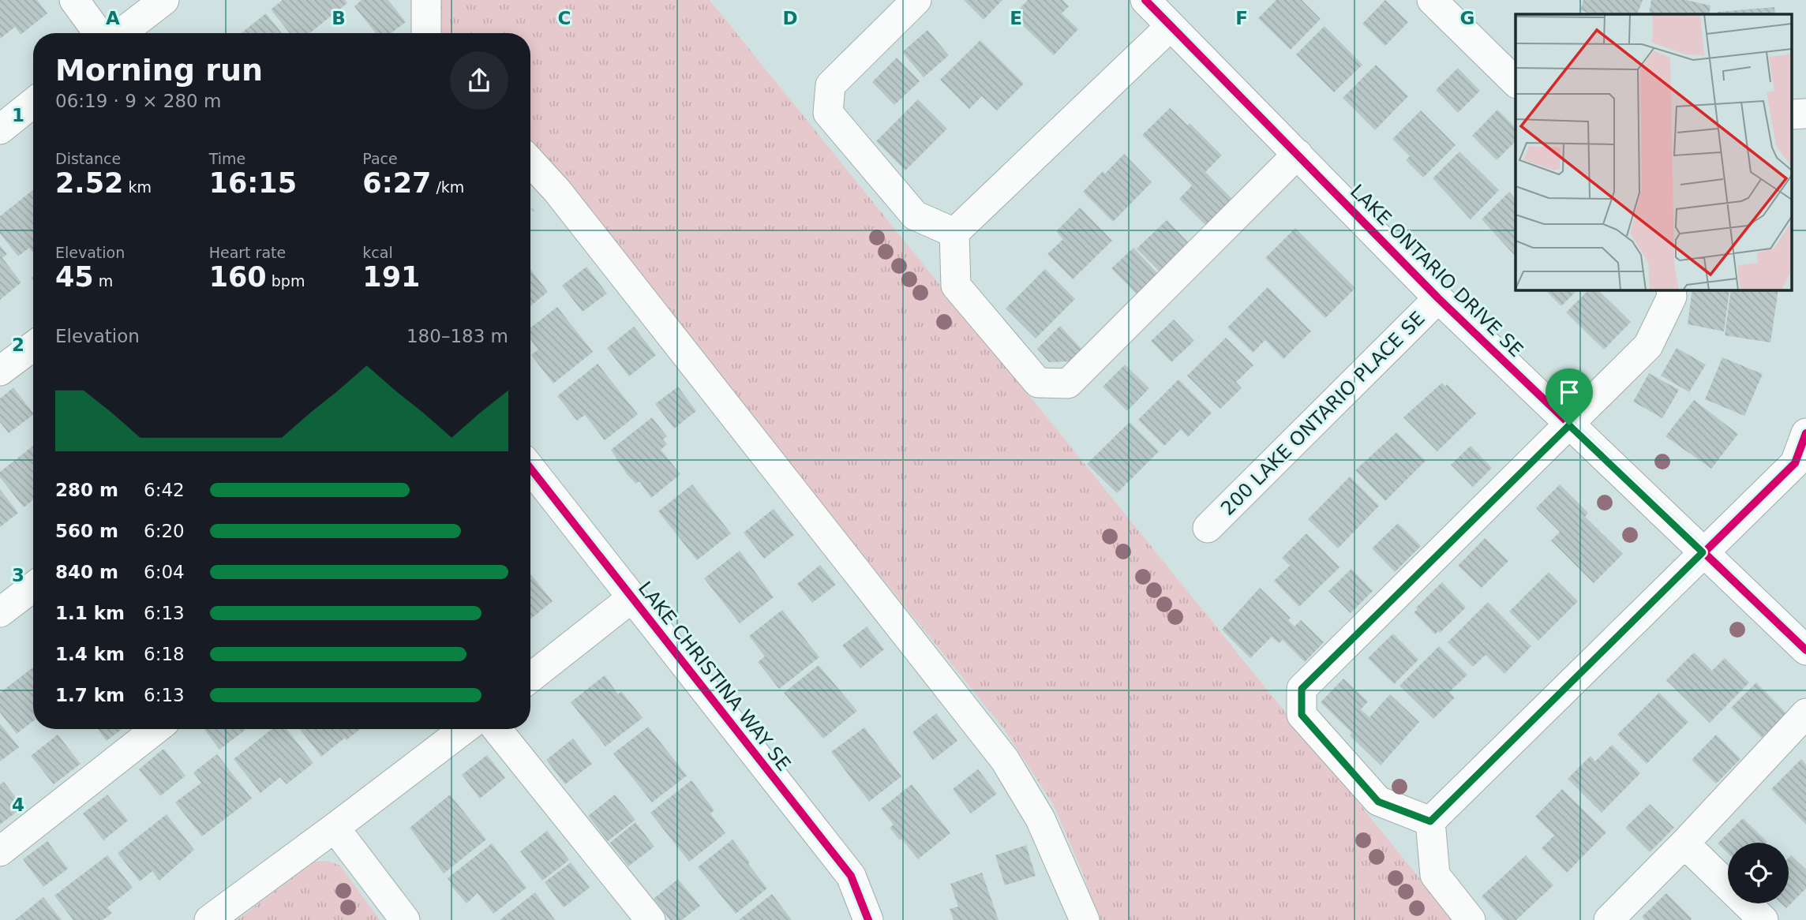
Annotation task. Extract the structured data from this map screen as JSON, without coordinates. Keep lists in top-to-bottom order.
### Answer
{
  "streets": {
    "street": ["LAKE ONTARIO DRIVE SE", "200 LAKE ONTARIO PLACE SE", "LAKE CHRISTINA WAY SE"]
  },
  "crossings": [
    ["LAKE ONTARIO DRIVE SE", "200 LAKE ONTARIO PLACE SE"]
  ],
  "page": {
    "heading": ["Morning run", "06:19 · 9 × 280 m"],
    "stats": [
      ["Distance", "2.52 km"],
      ["Time", "16:15"],
      ["Pace", "6:27 /km"],
      ["Elevation", "45 m"],
      ["Heart rate", "160 bpm"],
      ["kcal", "191"]
    ],
    "chart": ["Elevation", "180–183 m"],
    "list": [
      {
        "name": "280 m",
        "note": "6:42"
      },
      {
        "name": "560 m",
        "note": "6:20"
      },
      {
        "name": "840 m",
        "note": "6:04"
      },
      {
        "name": "1.1 km",
        "note": "6:13"
      },
      {
        "name": "1.4 km",
        "note": "6:18"
      },
      {
        "name": "1.7 km",
        "note": "6:13"
      }
    ]
  },
  "grid": {
    "columns": [
      "A",
      "B",
      "C",
      "D",
      "E",
      "F",
      "G"
    ],
    "rows": [
      "1",
      "2",
      "3",
      "4"
    ]
  }
}
